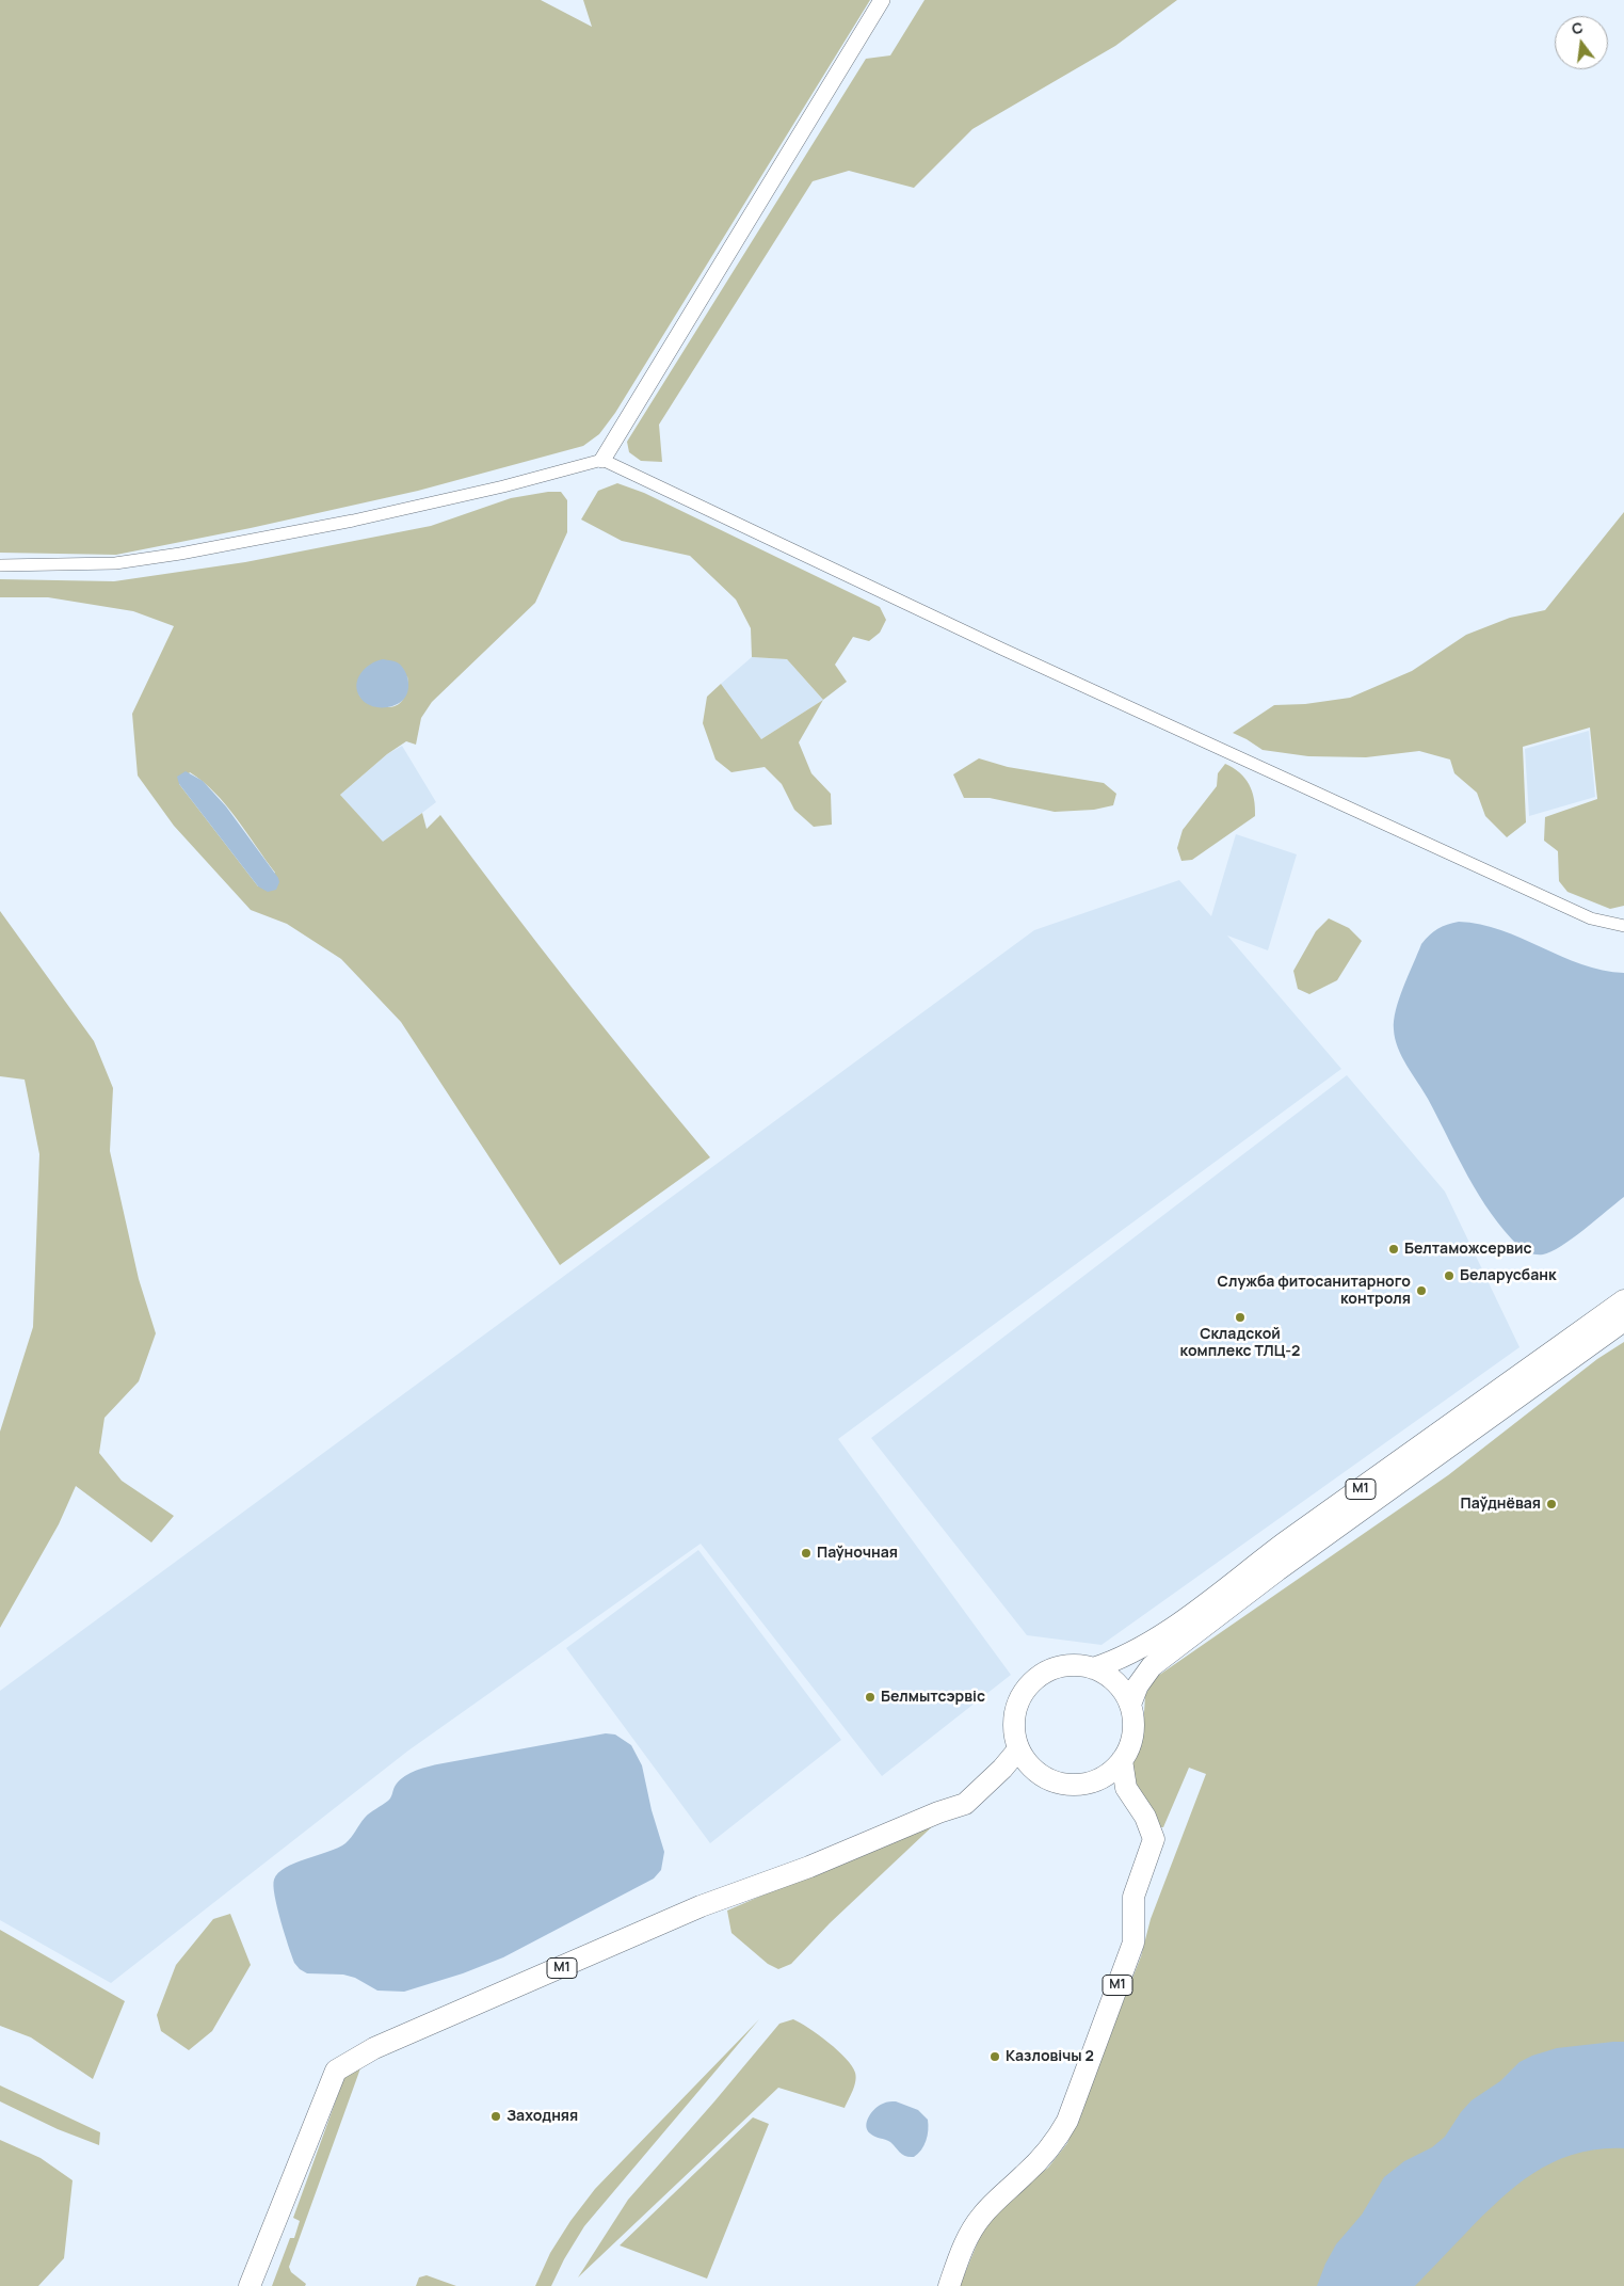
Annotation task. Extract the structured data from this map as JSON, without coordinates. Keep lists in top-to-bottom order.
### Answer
{
  "streets": {
    "highway": ["М1"]
  },
  "places": [
    "Белтаможсервис",
    "Беларусбанк",
    "Служба фитосанитарного контроля",
    "Складской комплекс ТЛЦ-2",
    "Паўднёвая",
    "Паўночная",
    "Белмытсэрвіс",
    "Казловічы 2",
    "Заходняя"
  ],
  "north": "top"
}
